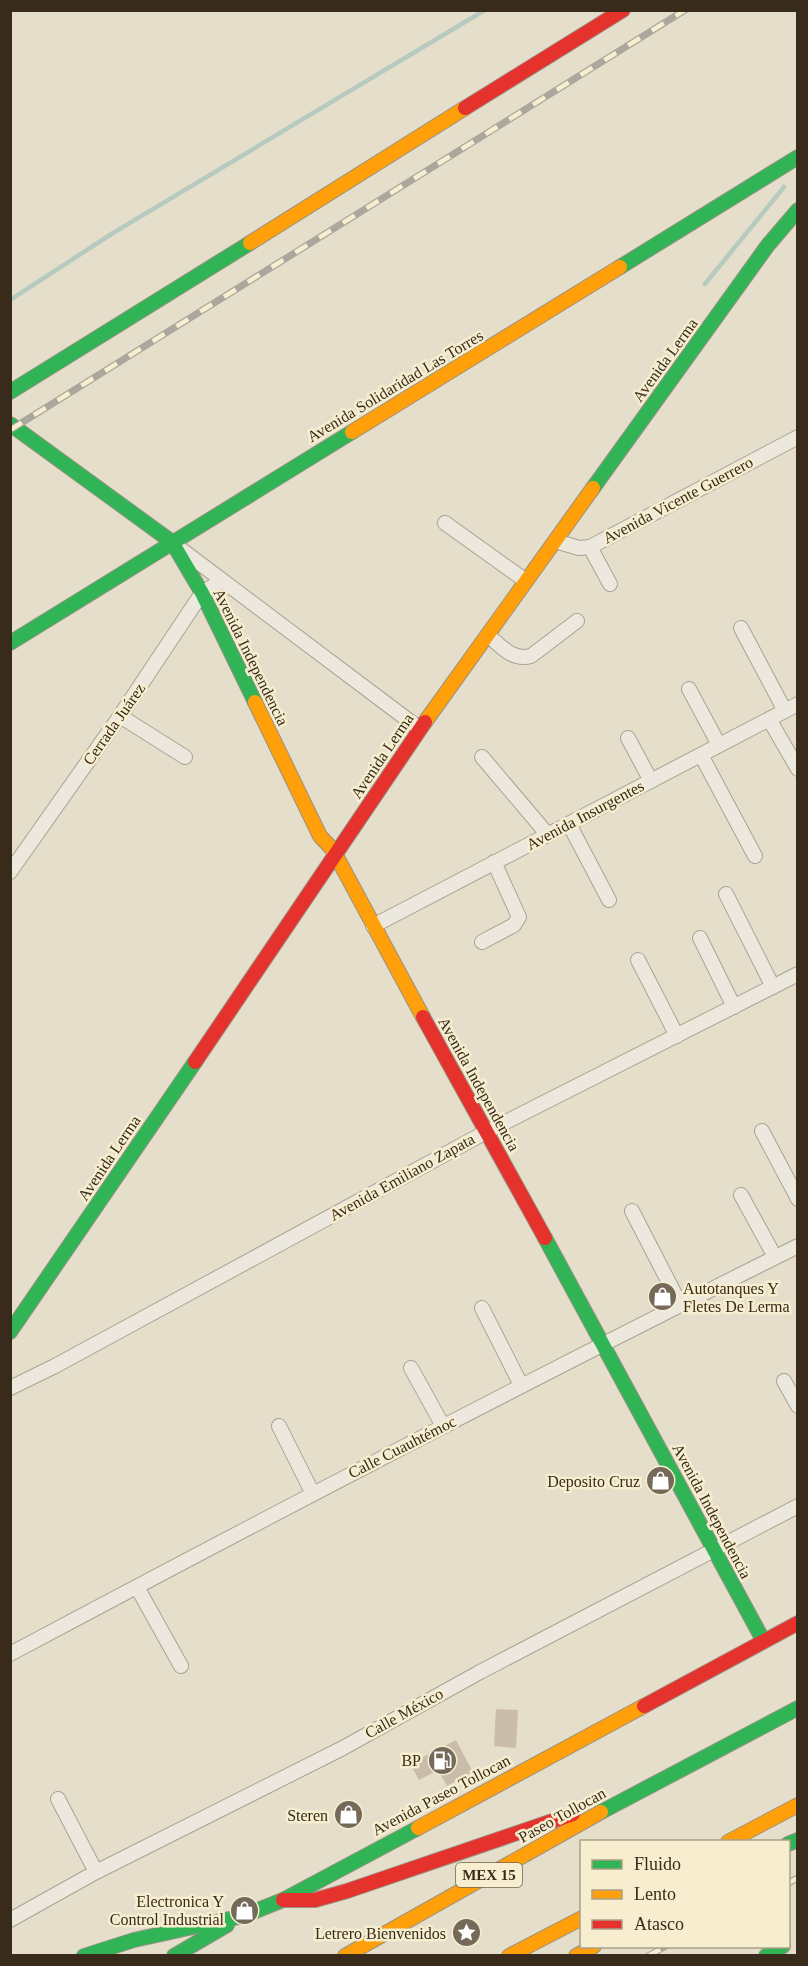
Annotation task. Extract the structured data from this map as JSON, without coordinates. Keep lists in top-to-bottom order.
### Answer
{
  "streets": {
    "main road": [
      "Avenida Lerma",
      "Avenida Solidaridad Las Torres",
      "Avenida Independencia",
      "Avenida Paseo Tollocan",
      "Paseo Tollocan",
      "MEX 15"
    ],
    "street": [
      "Avenida Vicente Guerrero",
      "Cerrada Juárez",
      "Avenida Insurgentes",
      "Avenida Emiliano Zapata",
      "Calle Cuauhtémoc",
      "Calle México"
    ]
  },
  "crossings": [
    ["Avenida Lerma", "Avenida Vicente Guerrero"],
    ["Avenida Lerma", "Avenida Independencia"],
    ["Avenida Solidaridad Las Torres", "Avenida Independencia"],
    ["Avenida Independencia", "Cerrada Juárez"],
    ["Avenida Independencia", "Avenida Insurgentes"],
    ["Avenida Independencia", "Avenida Emiliano Zapata"],
    ["Avenida Independencia", "Calle Cuauhtémoc"],
    ["Avenida Independencia", "Calle México"],
    ["Avenida Independencia", "Avenida Paseo Tollocan"]
  ],
  "places": {
    "shop": [
      "Autotanques Y Fletes De Lerma",
      "Deposito Cruz",
      "Steren",
      "Electronica Y Control Industrial"
    ],
    "fuel station": ["BP"],
    "place": ["Letrero Bienvenidos"]
  },
  "legend": ["Fluido", "Lento", "Atasco"]
}
